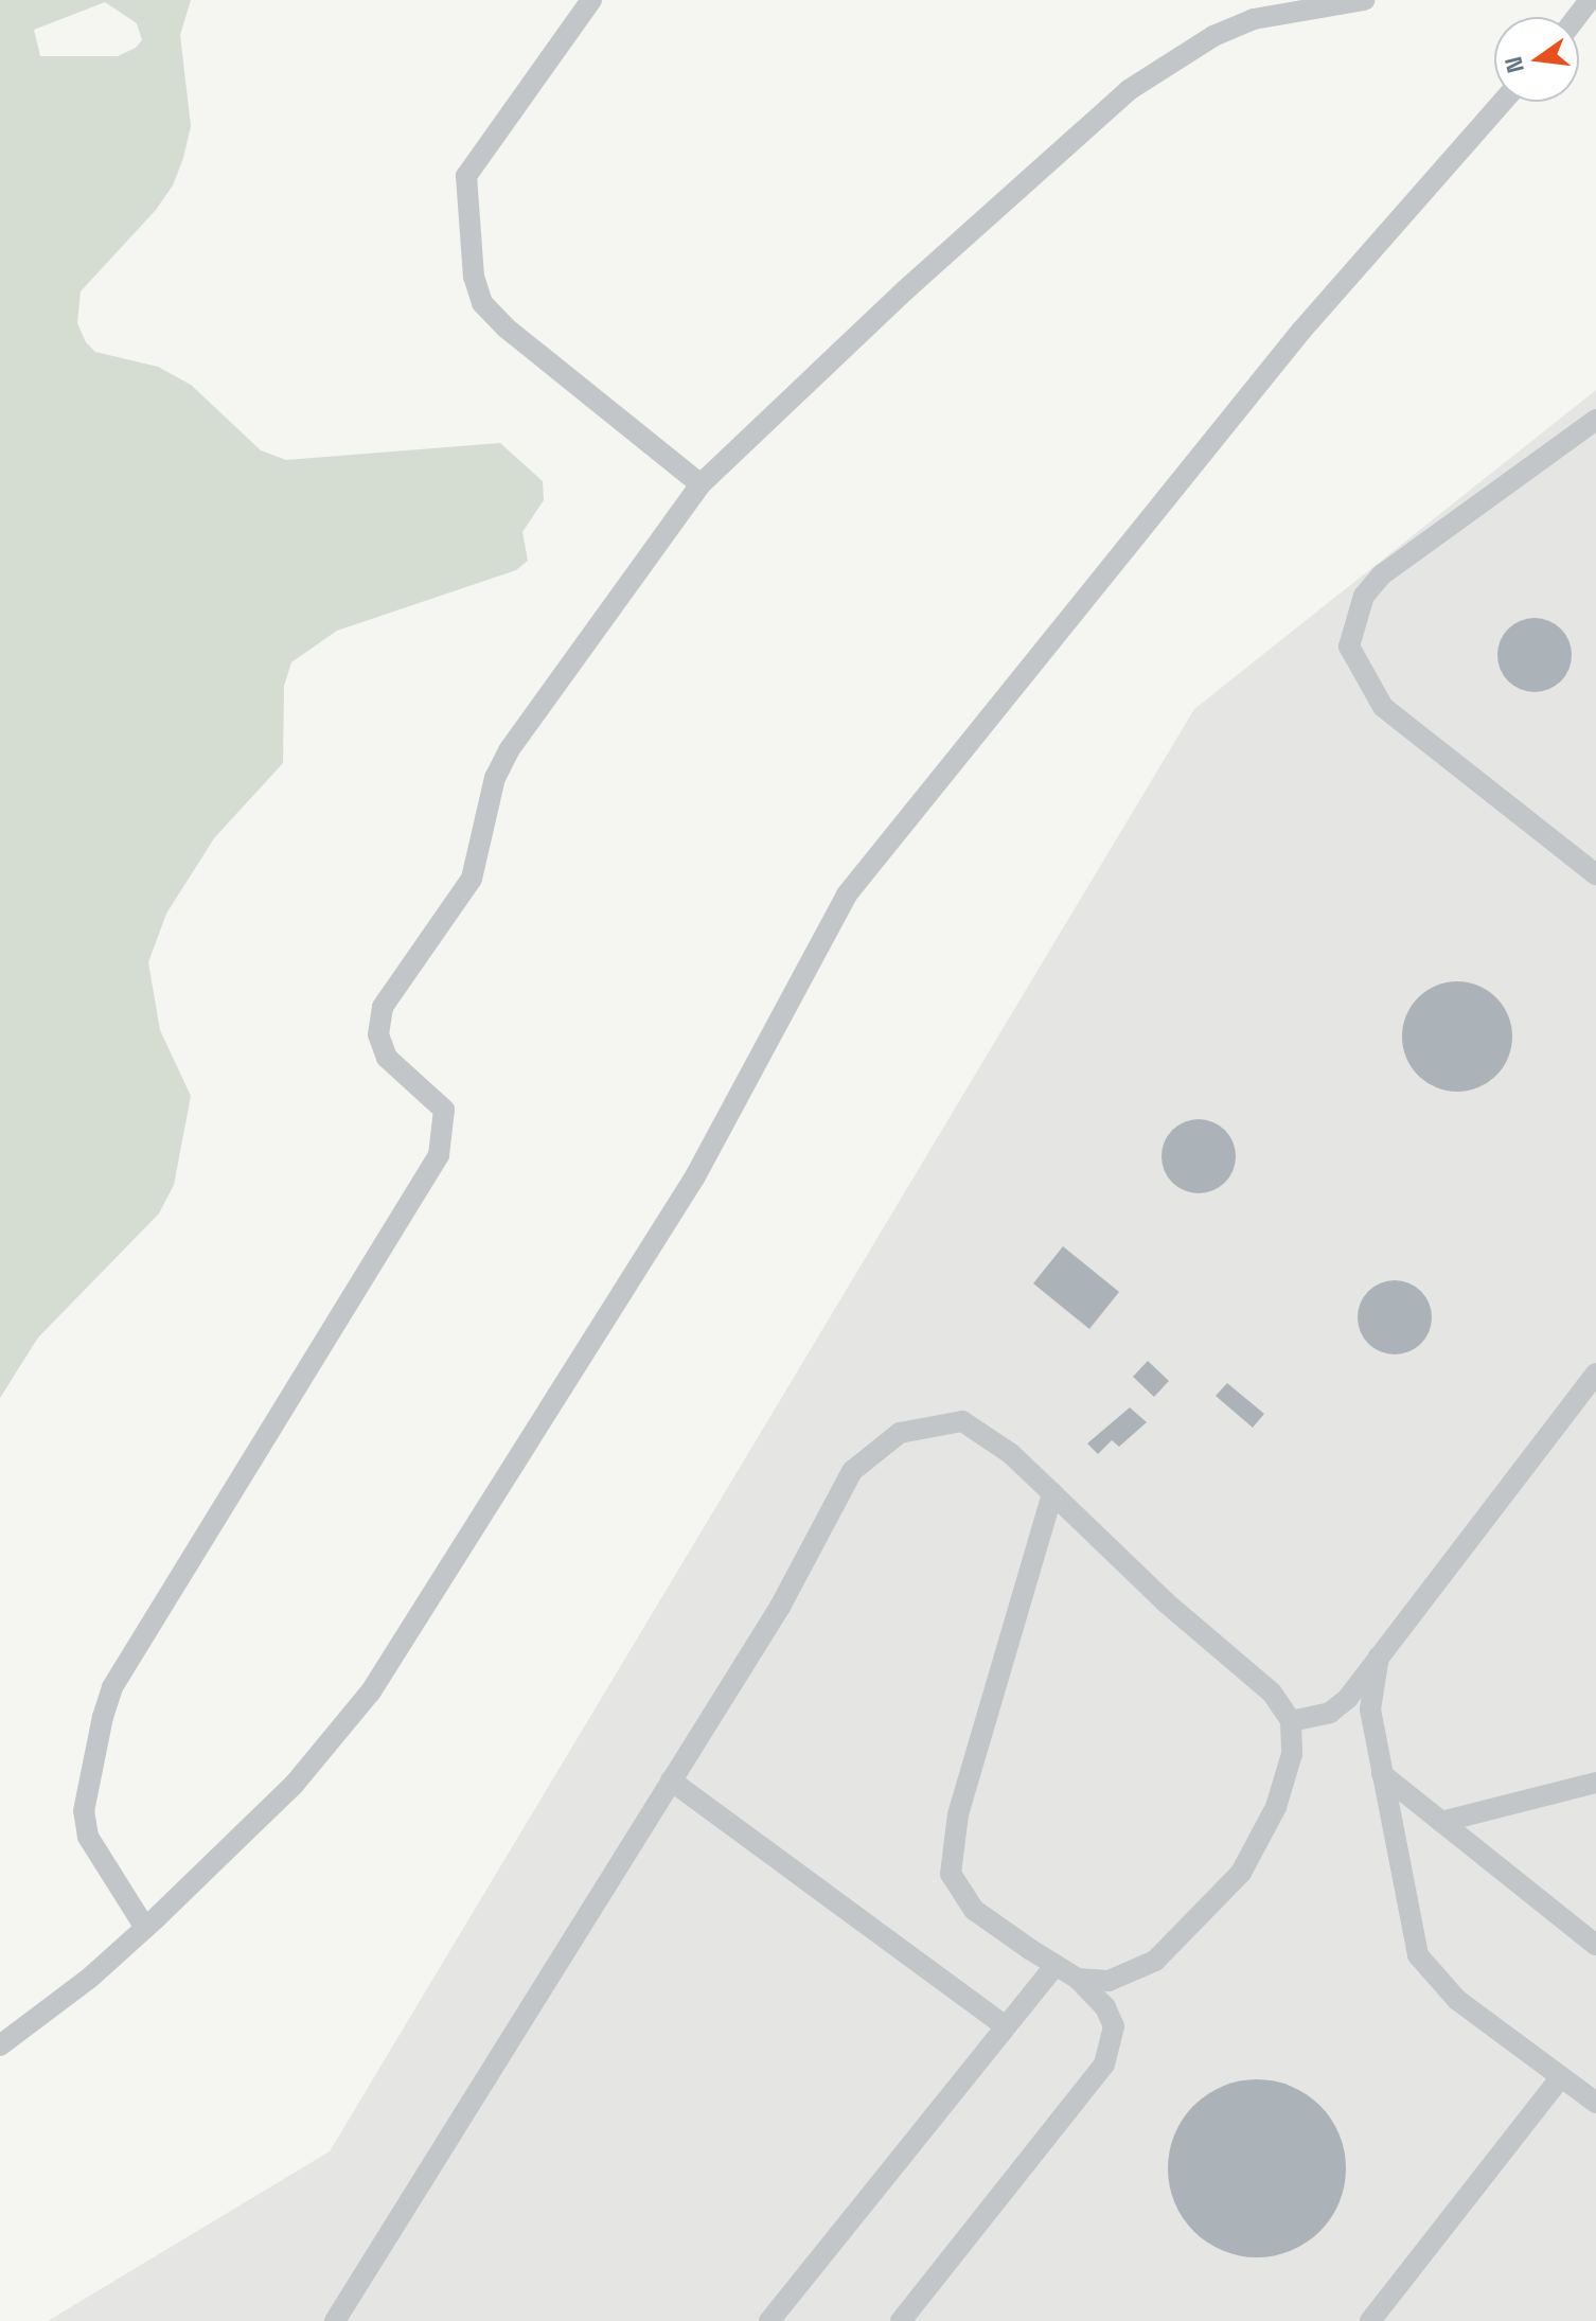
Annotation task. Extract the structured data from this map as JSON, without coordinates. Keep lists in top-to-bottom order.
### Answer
{
  "north": "left"
}
